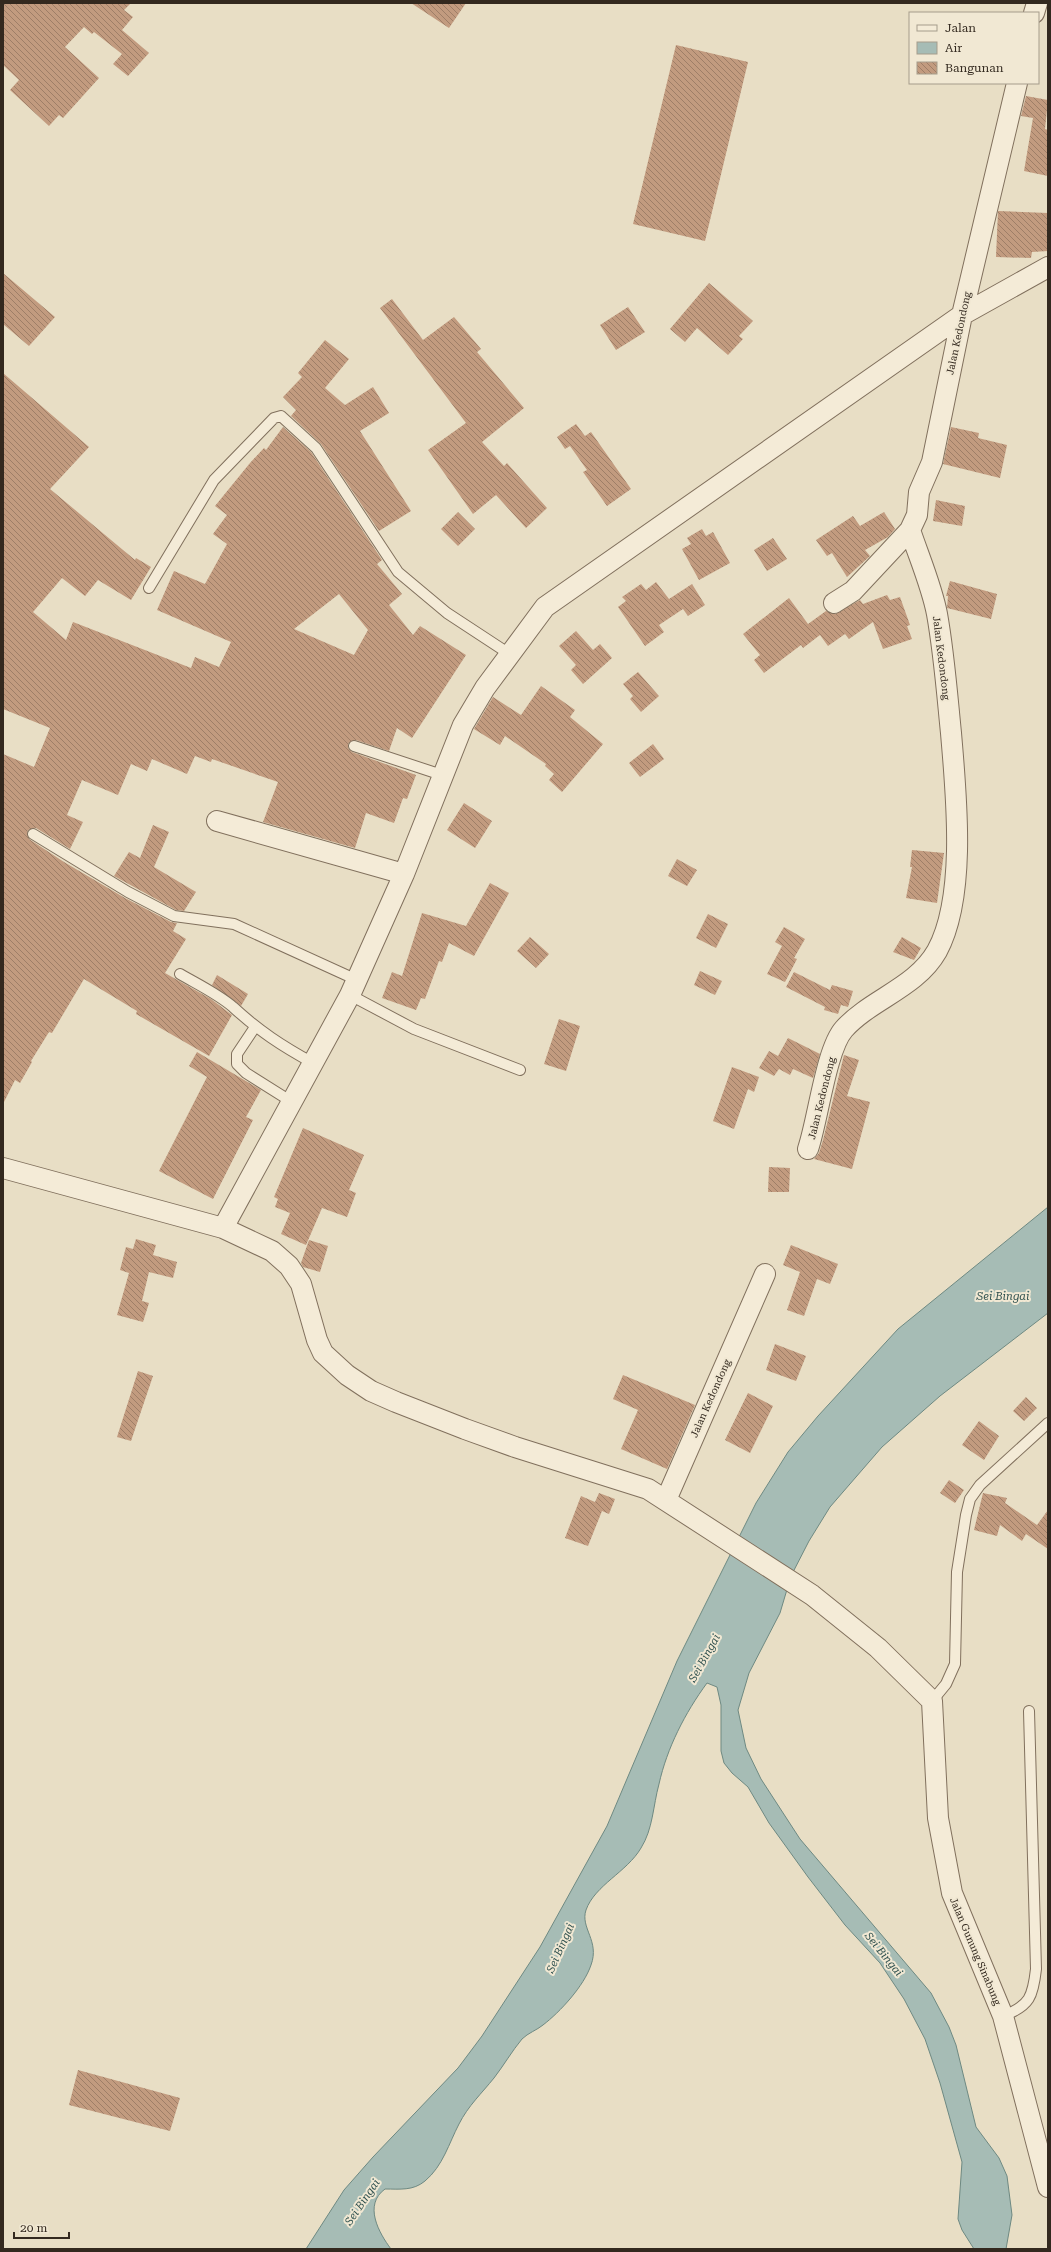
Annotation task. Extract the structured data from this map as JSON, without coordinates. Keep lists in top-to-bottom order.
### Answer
{
  "streets": {
    "street": ["Jalan Kedondong", "Jalan Gunung Sinabung"]
  },
  "water": ["Sei Bingai"],
  "legend": ["Jalan", "Air", "Bangunan"],
  "scale_bar": "20 m"
}
